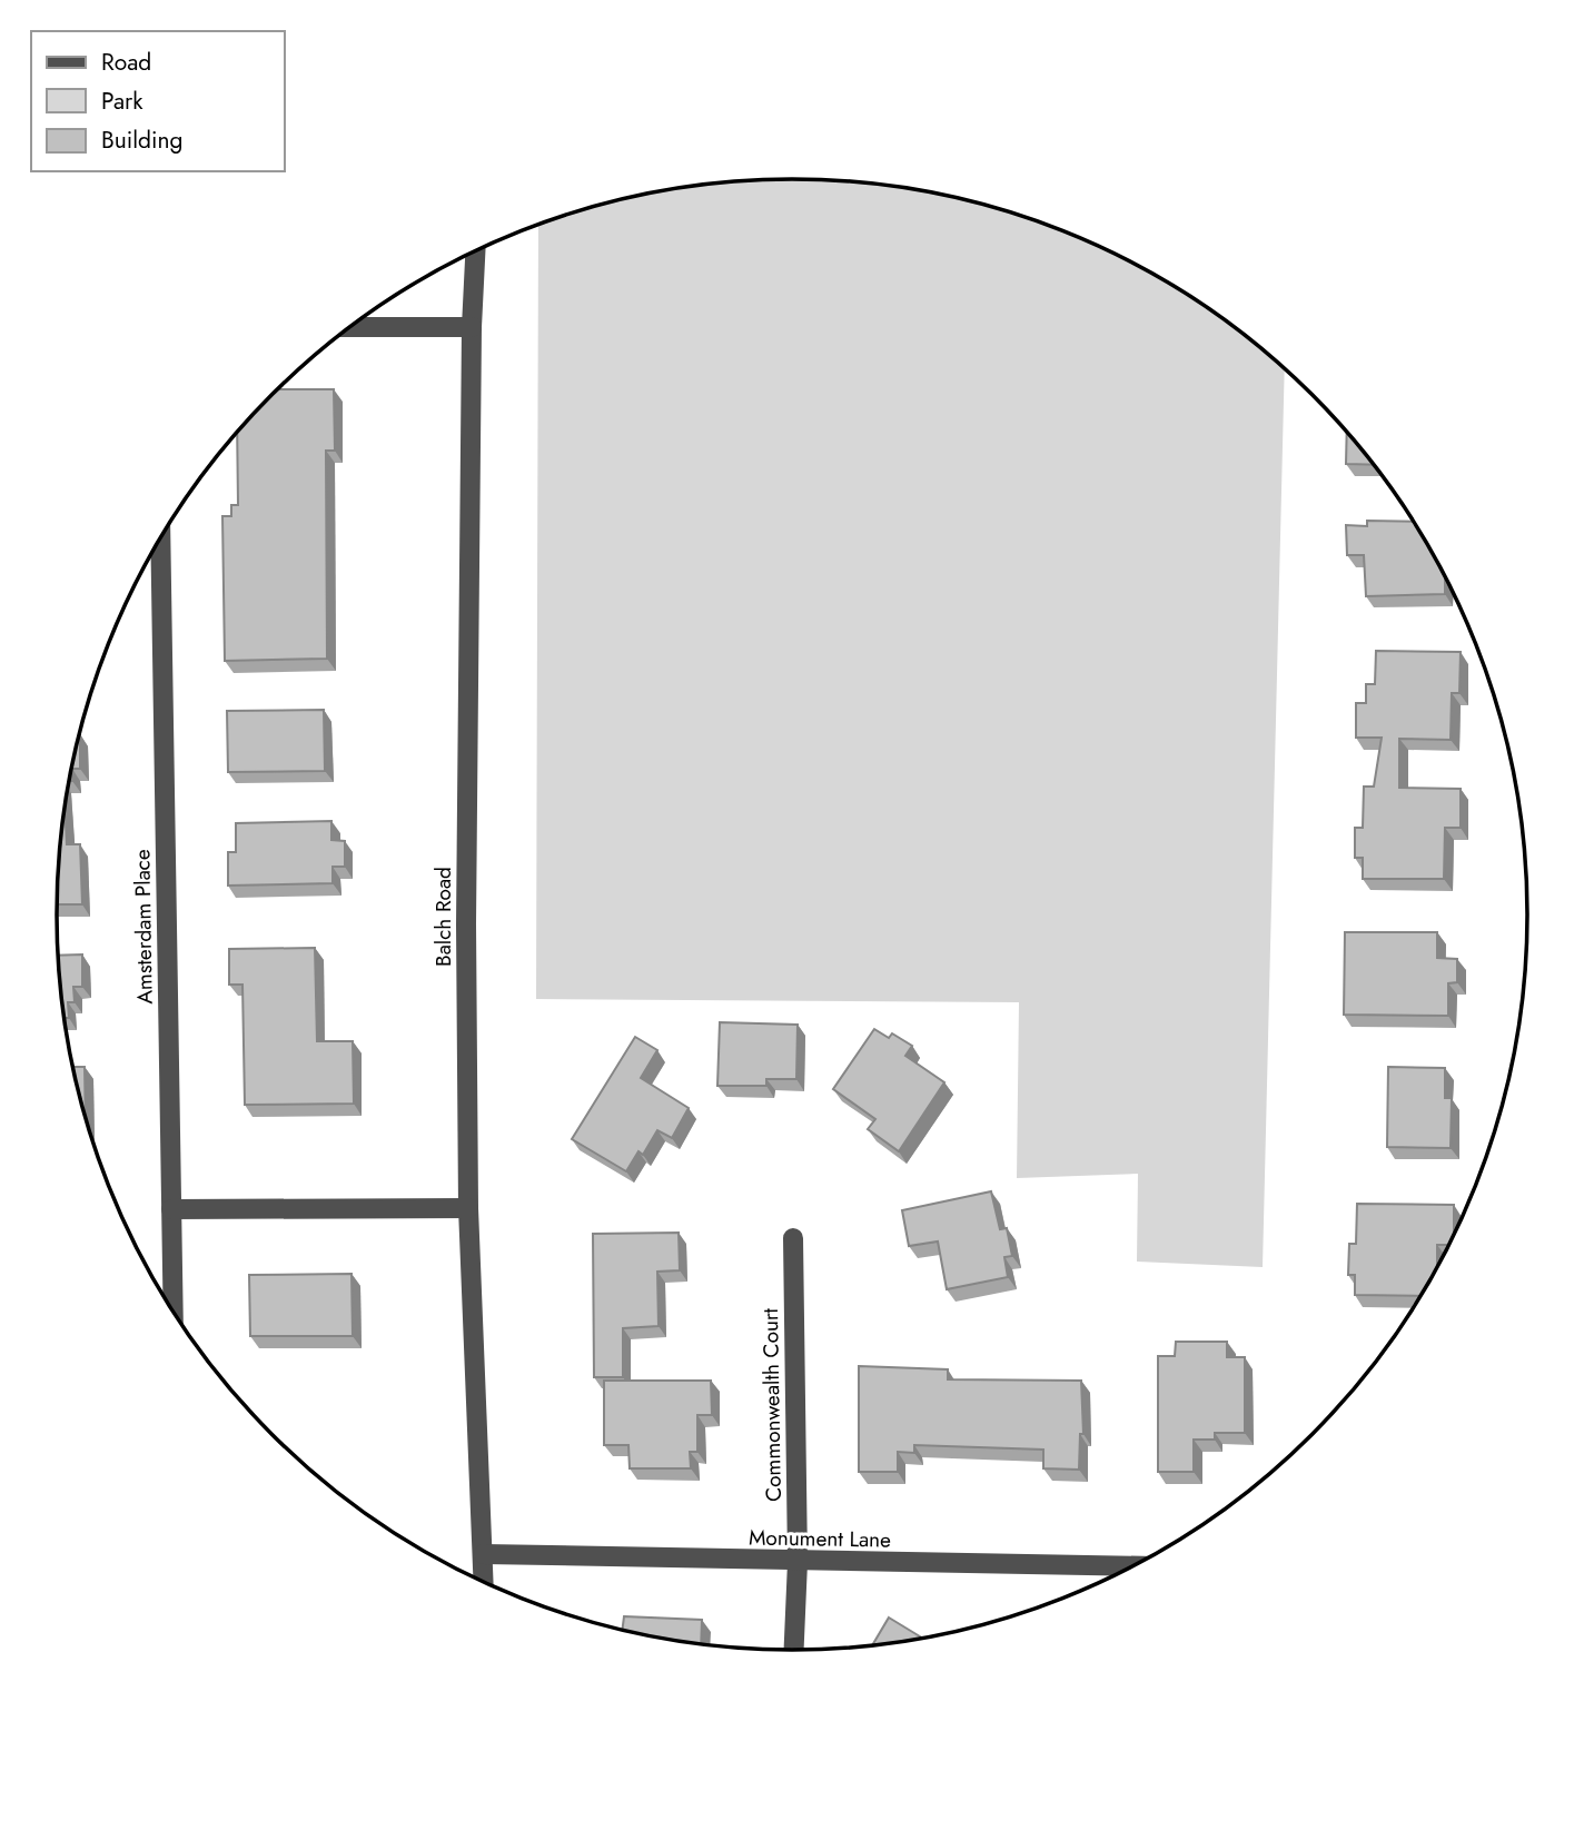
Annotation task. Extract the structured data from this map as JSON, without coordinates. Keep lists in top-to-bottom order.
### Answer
{
  "streets": {
    "street": [
      "Balch Road",
      "Amsterdam Place",
      "Commonwealth Court",
      "Monument Lane"
    ]
  },
  "crossings": [
    ["Balch Road", "Monument Lane"],
    ["Commonwealth Court", "Monument Lane"]
  ],
  "legend": ["Road", "Park", "Building"]
}
